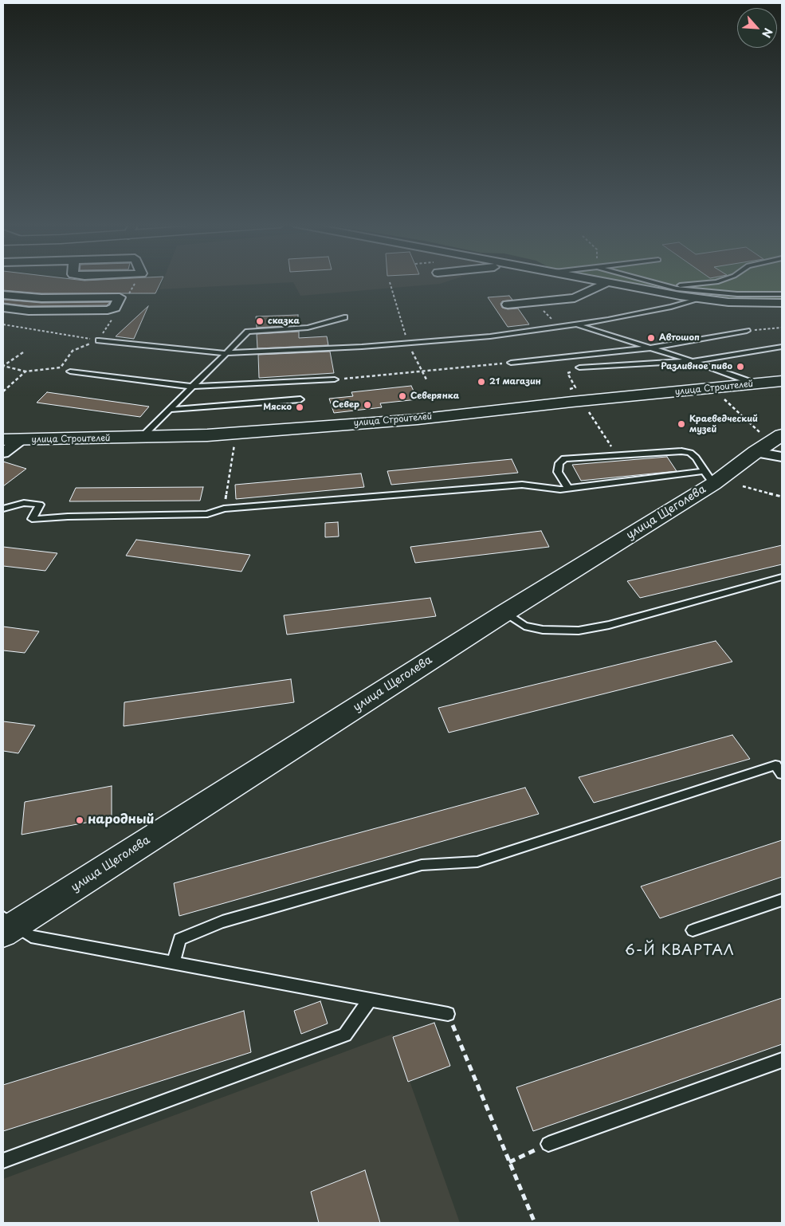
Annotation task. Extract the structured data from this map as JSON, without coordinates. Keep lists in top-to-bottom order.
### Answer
{
  "streets": {
    "street": ["улица Строителей", "улица Щеголева"]
  },
  "districts": ["6-Й КВАРТАЛ"],
  "places": [
    "сказка",
    "Автошоп",
    "Разливное пиво",
    "21 магазин",
    "Северянка",
    "Север",
    "Мяско",
    "Краеведческий музей",
    "народный"
  ],
  "north": "bottom right"
}
